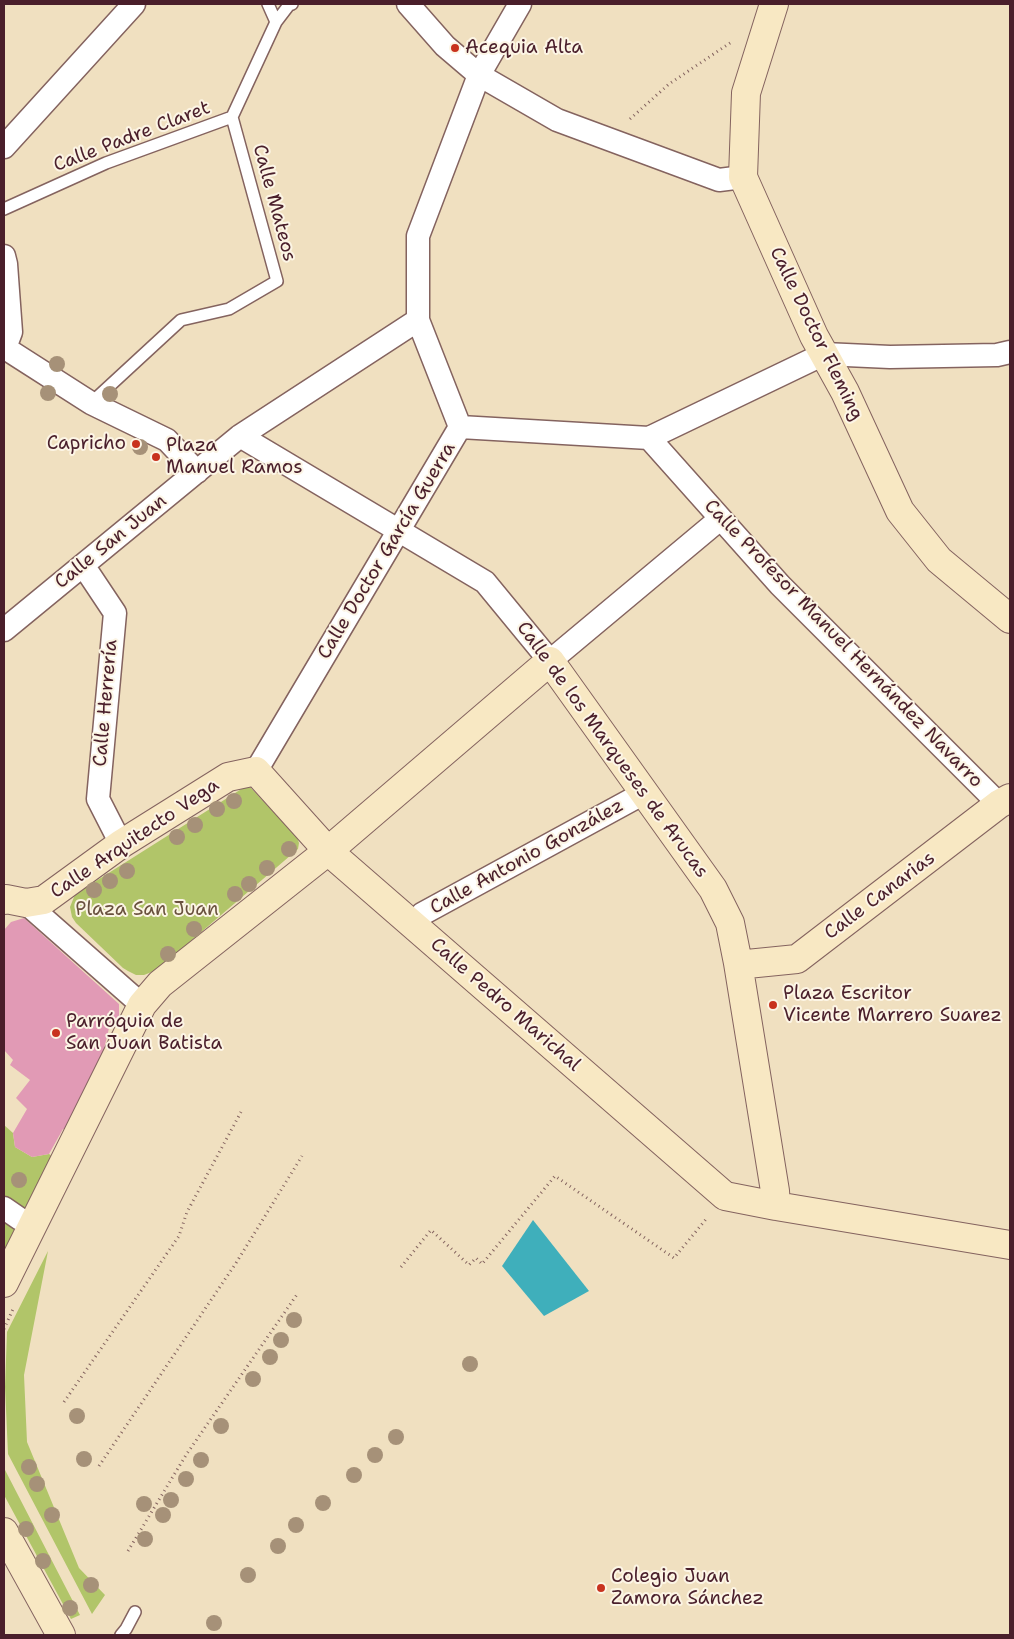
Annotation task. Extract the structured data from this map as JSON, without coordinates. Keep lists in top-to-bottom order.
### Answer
{
  "streets": {
    "street": [
      "Calle Doctor Fleming",
      "Calle San Juan",
      "Calle Doctor García Guerra",
      "Calle Profesor Manuel Hernández Navarro",
      "Calle Herrería",
      "Calle de los Marqueses de Arucas",
      "Calle Arquitecto Vega",
      "Calle Antonio González",
      "Calle Canarias",
      "Calle Pedro Marichal"
    ],
    "lane": ["Calle Padre Claret", "Calle Mateos"]
  },
  "crossings": [
    ["Calle Padre Claret", "Calle Mateos"],
    ["Calle Doctor Fleming", "Calle Doctor García Guerra"],
    ["Calle San Juan", "Calle Herrería"],
    ["Calle San Juan", "Calle de los Marqueses de Arucas"],
    ["Calle Doctor García Guerra", "Calle Profesor Manuel Hernández Navarro"],
    ["Calle Doctor García Guerra", "Calle de los Marqueses de Arucas"],
    ["Calle Doctor García Guerra", "Calle Arquitecto Vega"],
    ["Calle Doctor García Guerra", "Calle Pedro Marichal"],
    ["Calle Profesor Manuel Hernández Navarro", "Calle Canarias"],
    ["Calle Herrería", "Calle Arquitecto Vega"],
    ["Calle de los Marqueses de Arucas", "Calle Antonio González"],
    ["Calle de los Marqueses de Arucas", "Calle Canarias"],
    ["Calle de los Marqueses de Arucas", "Calle Pedro Marichal"],
    ["Calle Arquitecto Vega", "Calle Pedro Marichal"],
    ["Calle Antonio González", "Calle Pedro Marichal"]
  ],
  "parks": ["Plaza San Juan"],
  "places": [
    "Acequia Alta",
    "Capricho",
    "Plaza Manuel Ramos",
    "Plaza Escritor Vicente Marrero Suarez",
    "Parróquia de San Juan Batista",
    "Colegio Juan Zamora Sánchez"
  ]
}
